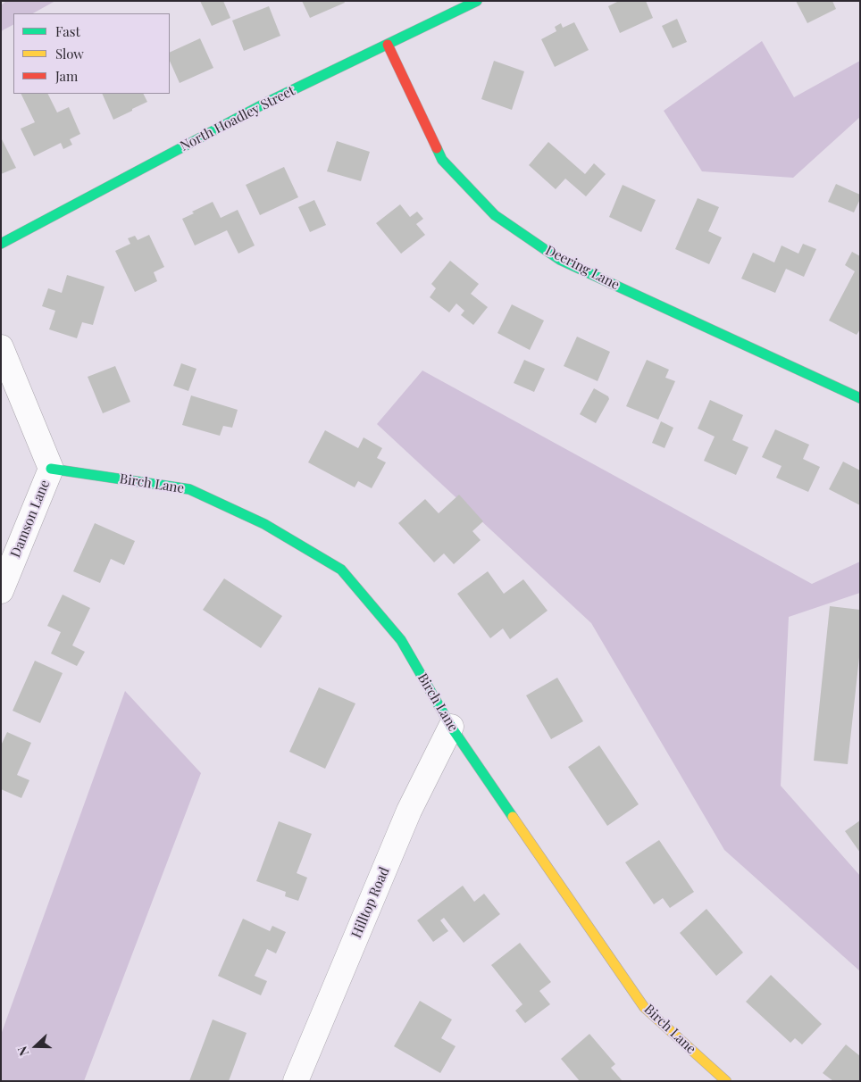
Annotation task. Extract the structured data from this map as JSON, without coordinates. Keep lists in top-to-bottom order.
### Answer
{
  "streets": {
    "street": [
      "North Hoadley Street",
      "Deering Lane",
      "Birch Lane",
      "Damson Lane",
      "Hilltop Road"
    ]
  },
  "crossings": [
    ["North Hoadley Street", "Deering Lane"],
    ["Birch Lane", "Damson Lane"],
    ["Birch Lane", "Hilltop Road"]
  ],
  "legend": ["Fast", "Slow", "Jam"],
  "north": "left"
}
